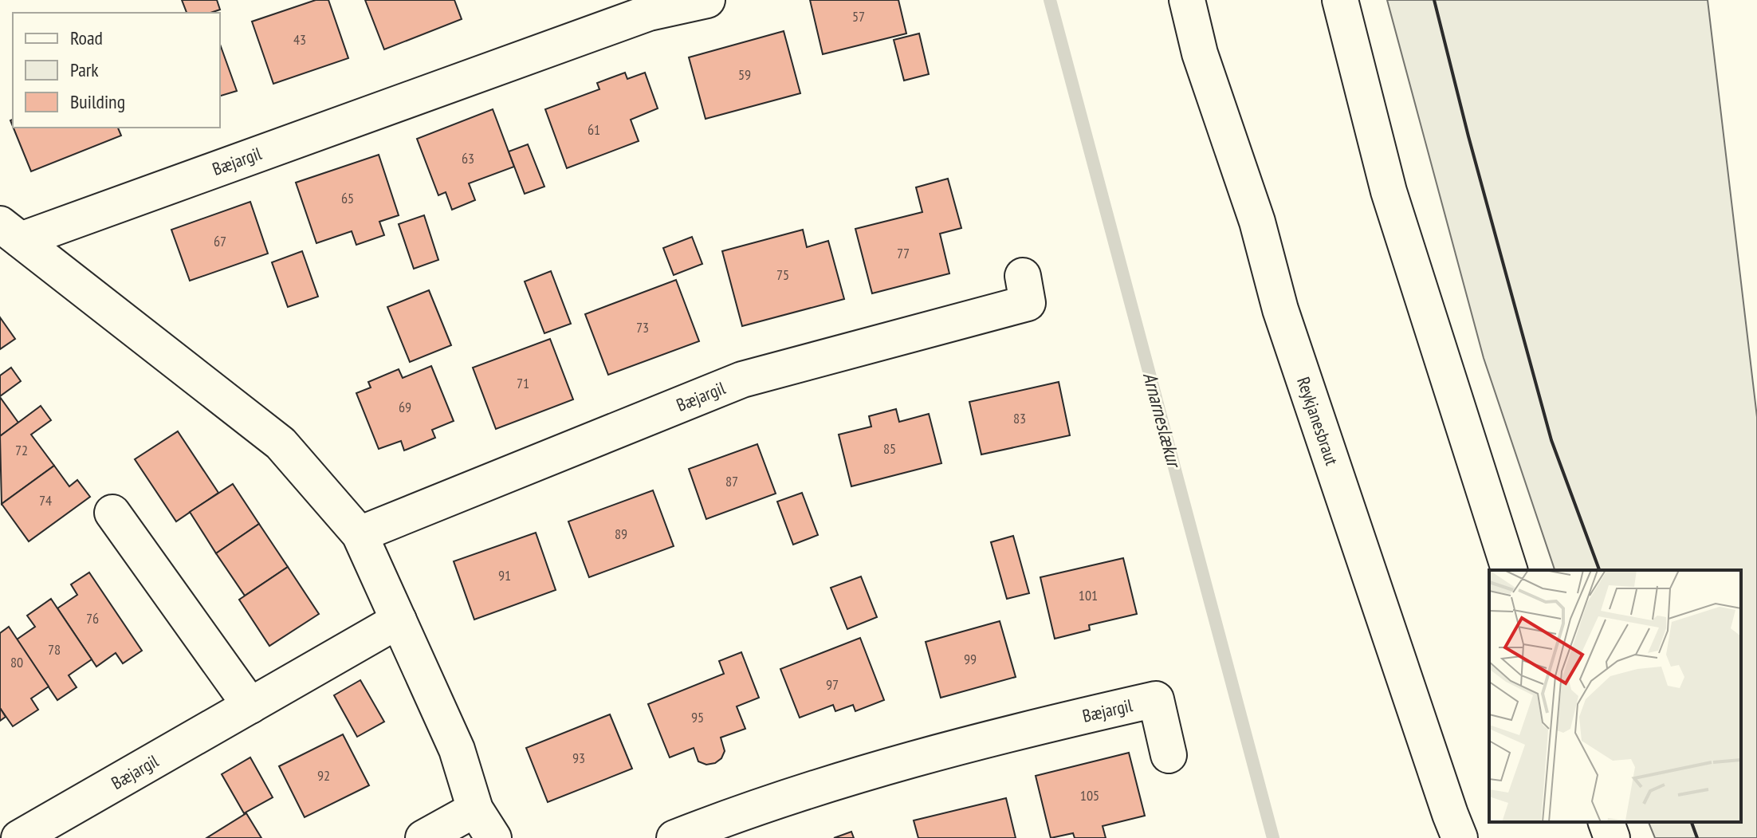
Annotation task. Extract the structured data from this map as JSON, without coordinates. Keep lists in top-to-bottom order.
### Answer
{
  "streets": {
    "main road": ["Bæjargil", "Reykjanesbraut"]
  },
  "water": ["Arnarneslækur"],
  "house_numbers": [
    "57",
    "43",
    "59",
    "61",
    "63",
    "65",
    "67",
    "77",
    "75",
    "73",
    "71",
    "69",
    "83",
    "85",
    "72",
    "87",
    "74",
    "89",
    "91",
    "101",
    "76",
    "78",
    "99",
    "80",
    "97",
    "95",
    "93",
    "92",
    "105"
  ],
  "legend": ["Road", "Park", "Building"]
}
